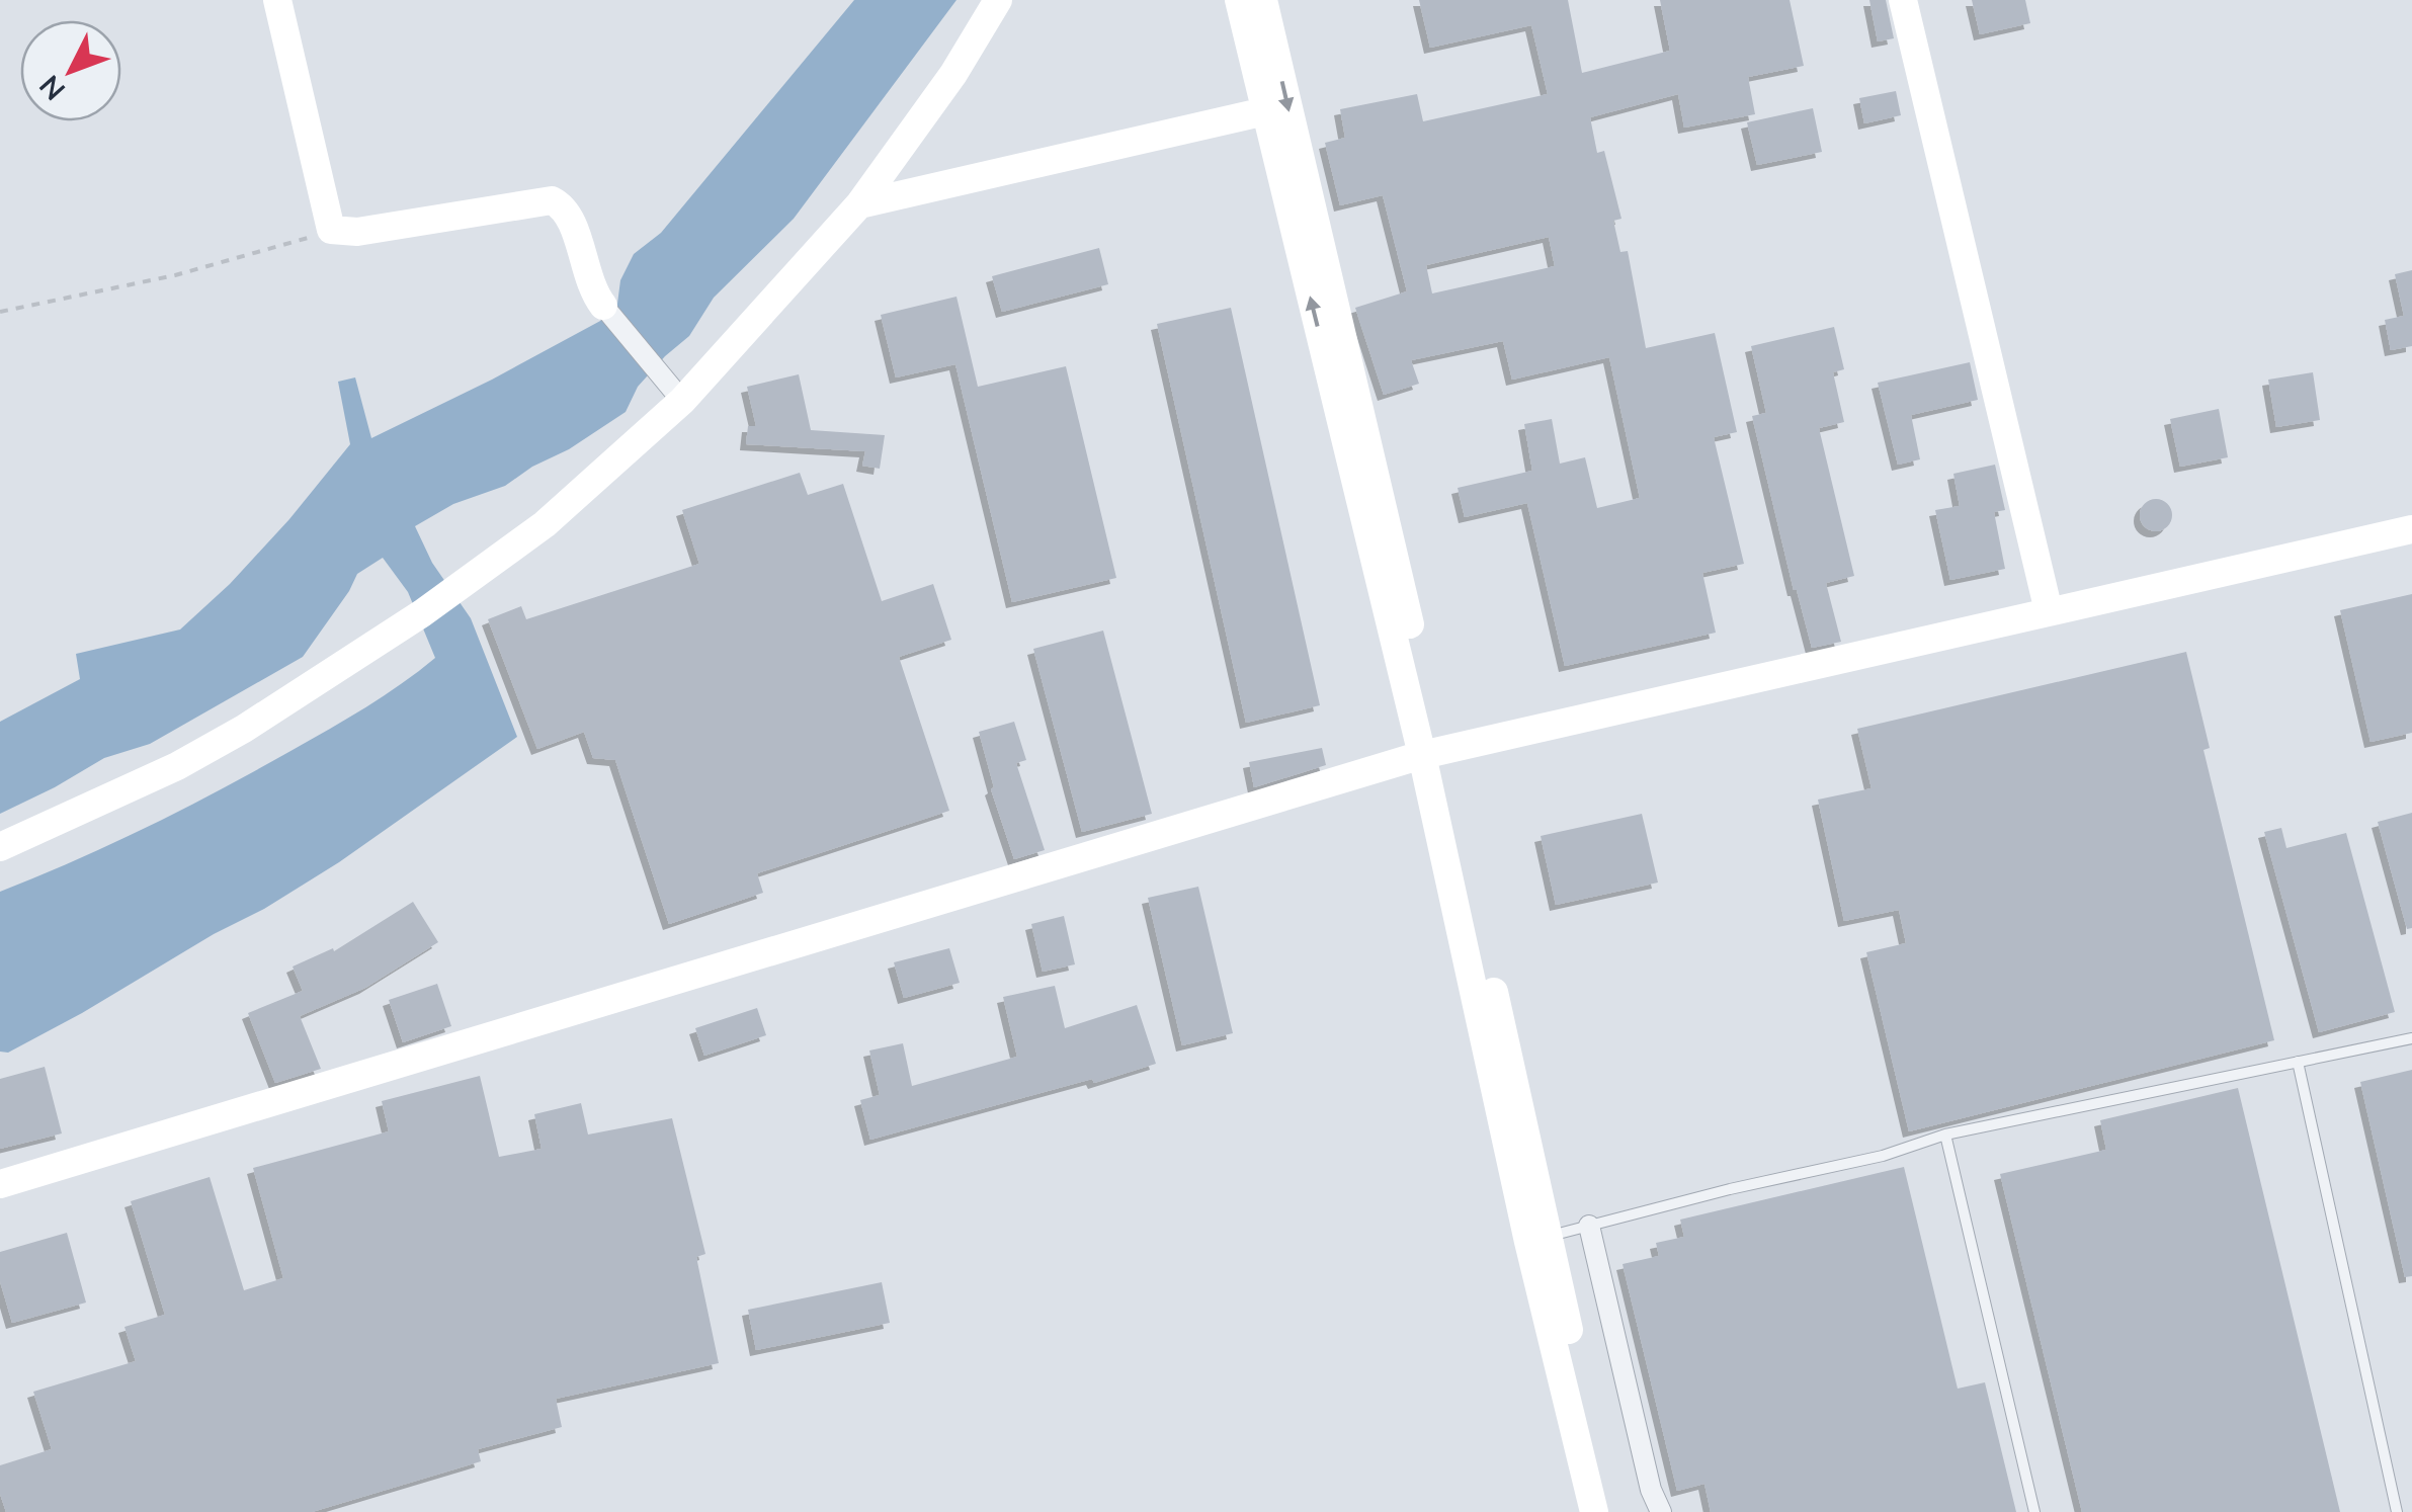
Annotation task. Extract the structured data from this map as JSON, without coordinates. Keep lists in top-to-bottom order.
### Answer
{
  "north": "bottom left"
}
